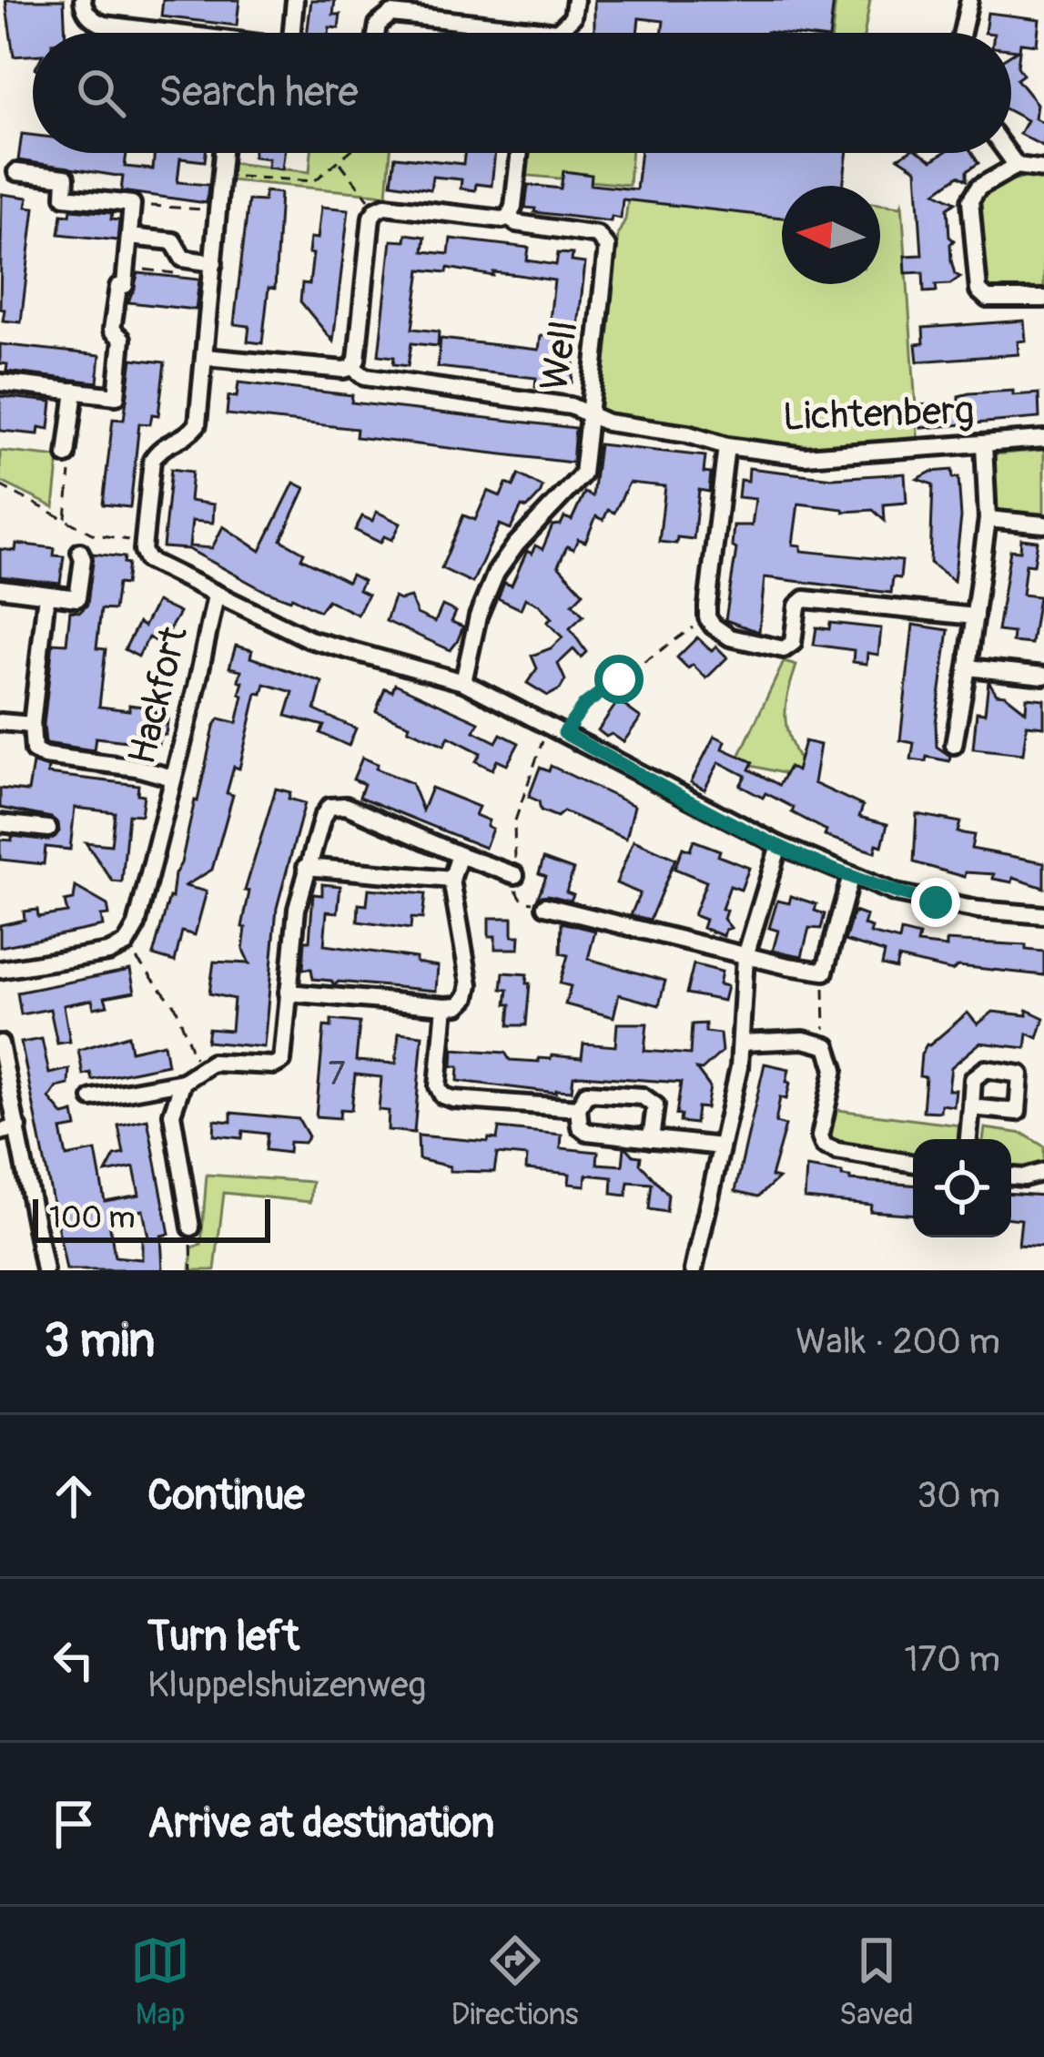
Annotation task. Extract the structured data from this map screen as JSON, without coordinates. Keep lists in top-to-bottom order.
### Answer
{
  "streets": {
    "street": ["Well", "Lichtenberg", "Hackfort"]
  },
  "crossings": [
    ["Well", "Lichtenberg"]
  ],
  "house_numbers": ["7"],
  "scale_bar": "100 m",
  "north": "left",
  "page": {
    "search": "Search here",
    "scale": "100 m",
    "heading": ["3 min", "Walk · 200 m"],
    "list": [
      ["Continue", "30 m"],
      ["Turn left", "Kluppelshuizenweg", "170 m"],
      "Arrive at destination"
    ],
    "nav": ["Map", "Directions", "Saved"]
  }
}
